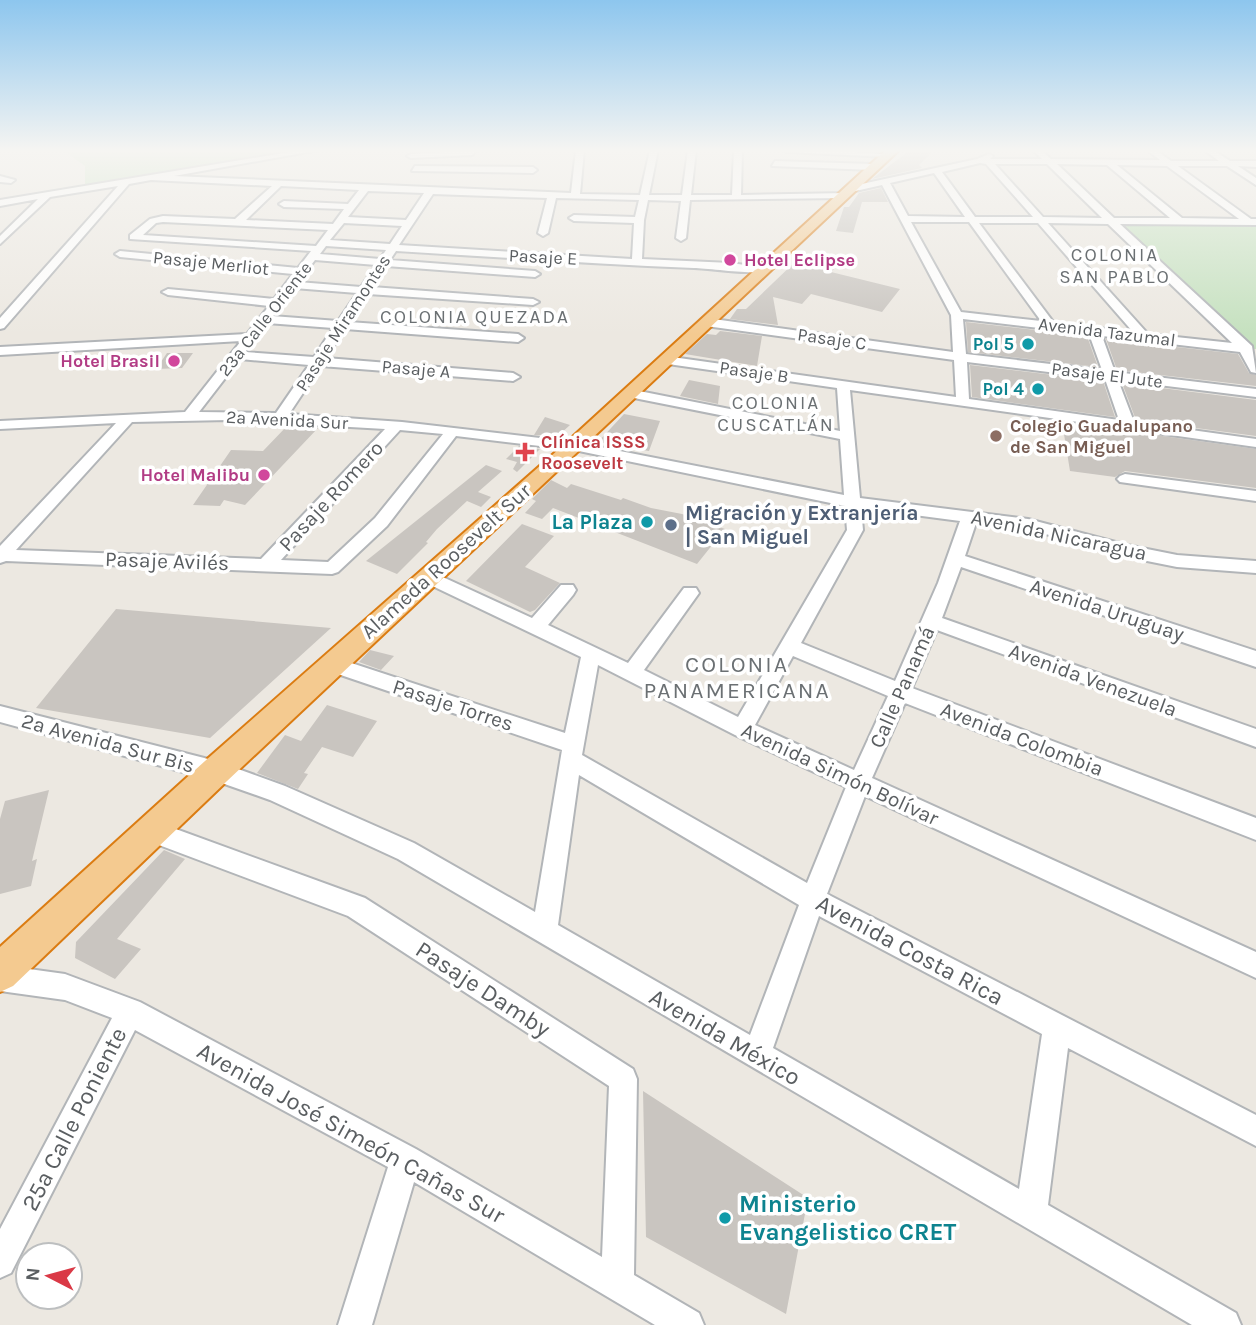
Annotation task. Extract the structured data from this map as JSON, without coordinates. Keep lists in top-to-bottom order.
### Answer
{
  "streets": {
    "highway": ["Alameda Roosevelt Sur"],
    "street": [
      "Pasaje E",
      "Pasaje Merliot",
      "23a Calle Oriente",
      "Pasaje Miramontes",
      "Avenida Tazumal",
      "Pasaje C",
      "Pasaje A",
      "Pasaje B",
      "Pasaje El Jute",
      "2a Avenida Sur",
      "Pasaje Romero",
      "Avenida Nicaragua",
      "Pasaje Avilés",
      "Avenida Uruguay",
      "Avenida Venezuela",
      "Calle Panamá",
      "Pasaje Torres",
      "Avenida Colombia",
      "2a Avenida Sur Bis",
      "Avenida Simón Bolívar",
      "Avenida Costa Rica",
      "Pasaje Damby",
      "Avenida México",
      "25a Calle Poniente",
      "Avenida José Simeón Cañas Sur"
    ]
  },
  "crossings": [
    ["Pasaje E", "23a Calle Oriente"],
    ["Pasaje E", "Pasaje Miramontes"],
    ["Pasaje E", "Alameda Roosevelt Sur"],
    ["Pasaje Merliot", "23a Calle Oriente"],
    ["23a Calle Oriente", "Pasaje A"],
    ["23a Calle Oriente", "2a Avenida Sur"],
    ["Pasaje Miramontes", "Pasaje A"],
    ["Pasaje Miramontes", "2a Avenida Sur"],
    ["Pasaje C", "Pasaje El Jute"],
    ["Pasaje C", "Alameda Roosevelt Sur"],
    ["Pasaje B", "Alameda Roosevelt Sur"],
    ["2a Avenida Sur", "Pasaje Romero"],
    ["2a Avenida Sur", "Avenida Nicaragua"],
    ["2a Avenida Sur", "Pasaje Avilés"],
    ["2a Avenida Sur", "Alameda Roosevelt Sur"],
    ["Pasaje Romero", "Pasaje Avilés"],
    ["Avenida Nicaragua", "Alameda Roosevelt Sur"],
    ["Avenida Nicaragua", "Calle Panamá"],
    ["Alameda Roosevelt Sur", "Pasaje Torres"],
    ["Alameda Roosevelt Sur", "2a Avenida Sur Bis"],
    ["Alameda Roosevelt Sur", "Avenida Simón Bolívar"],
    ["Alameda Roosevelt Sur", "Pasaje Damby"],
    ["Alameda Roosevelt Sur", "Avenida México"],
    ["Alameda Roosevelt Sur", "Avenida José Simeón Cañas Sur"],
    ["Avenida Uruguay", "Calle Panamá"],
    ["Avenida Venezuela", "Calle Panamá"],
    ["Calle Panamá", "Avenida Colombia"],
    ["Calle Panamá", "Avenida Simón Bolívar"],
    ["Calle Panamá", "Avenida Costa Rica"],
    ["Calle Panamá", "Avenida México"],
    ["Pasaje Torres", "Avenida Costa Rica"],
    ["2a Avenida Sur Bis", "Avenida México"],
    ["Pasaje Damby", "Avenida José Simeón Cañas Sur"],
    ["25a Calle Poniente", "Avenida José Simeón Cañas Sur"]
  ],
  "districts": [
    "COLONIA SAN PABLO",
    "COLONIA QUEZADA",
    "COLONIA CUSCATLÁN",
    "COLONIA PANAMERICANA"
  ],
  "places": {
    "other": [
      "Hotel Eclipse",
      "Pol 5",
      "Hotel Brasil",
      "Pol 4",
      "Colegio Guadalupano de San Miguel",
      "Hotel Malibu",
      "La Plaza",
      "Migración y Extranjería | San Miguel",
      "Ministerio Evangelistico CRET"
    ],
    "health": ["Clínica ISSS Roosevelt"]
  },
  "north": "left"
}
